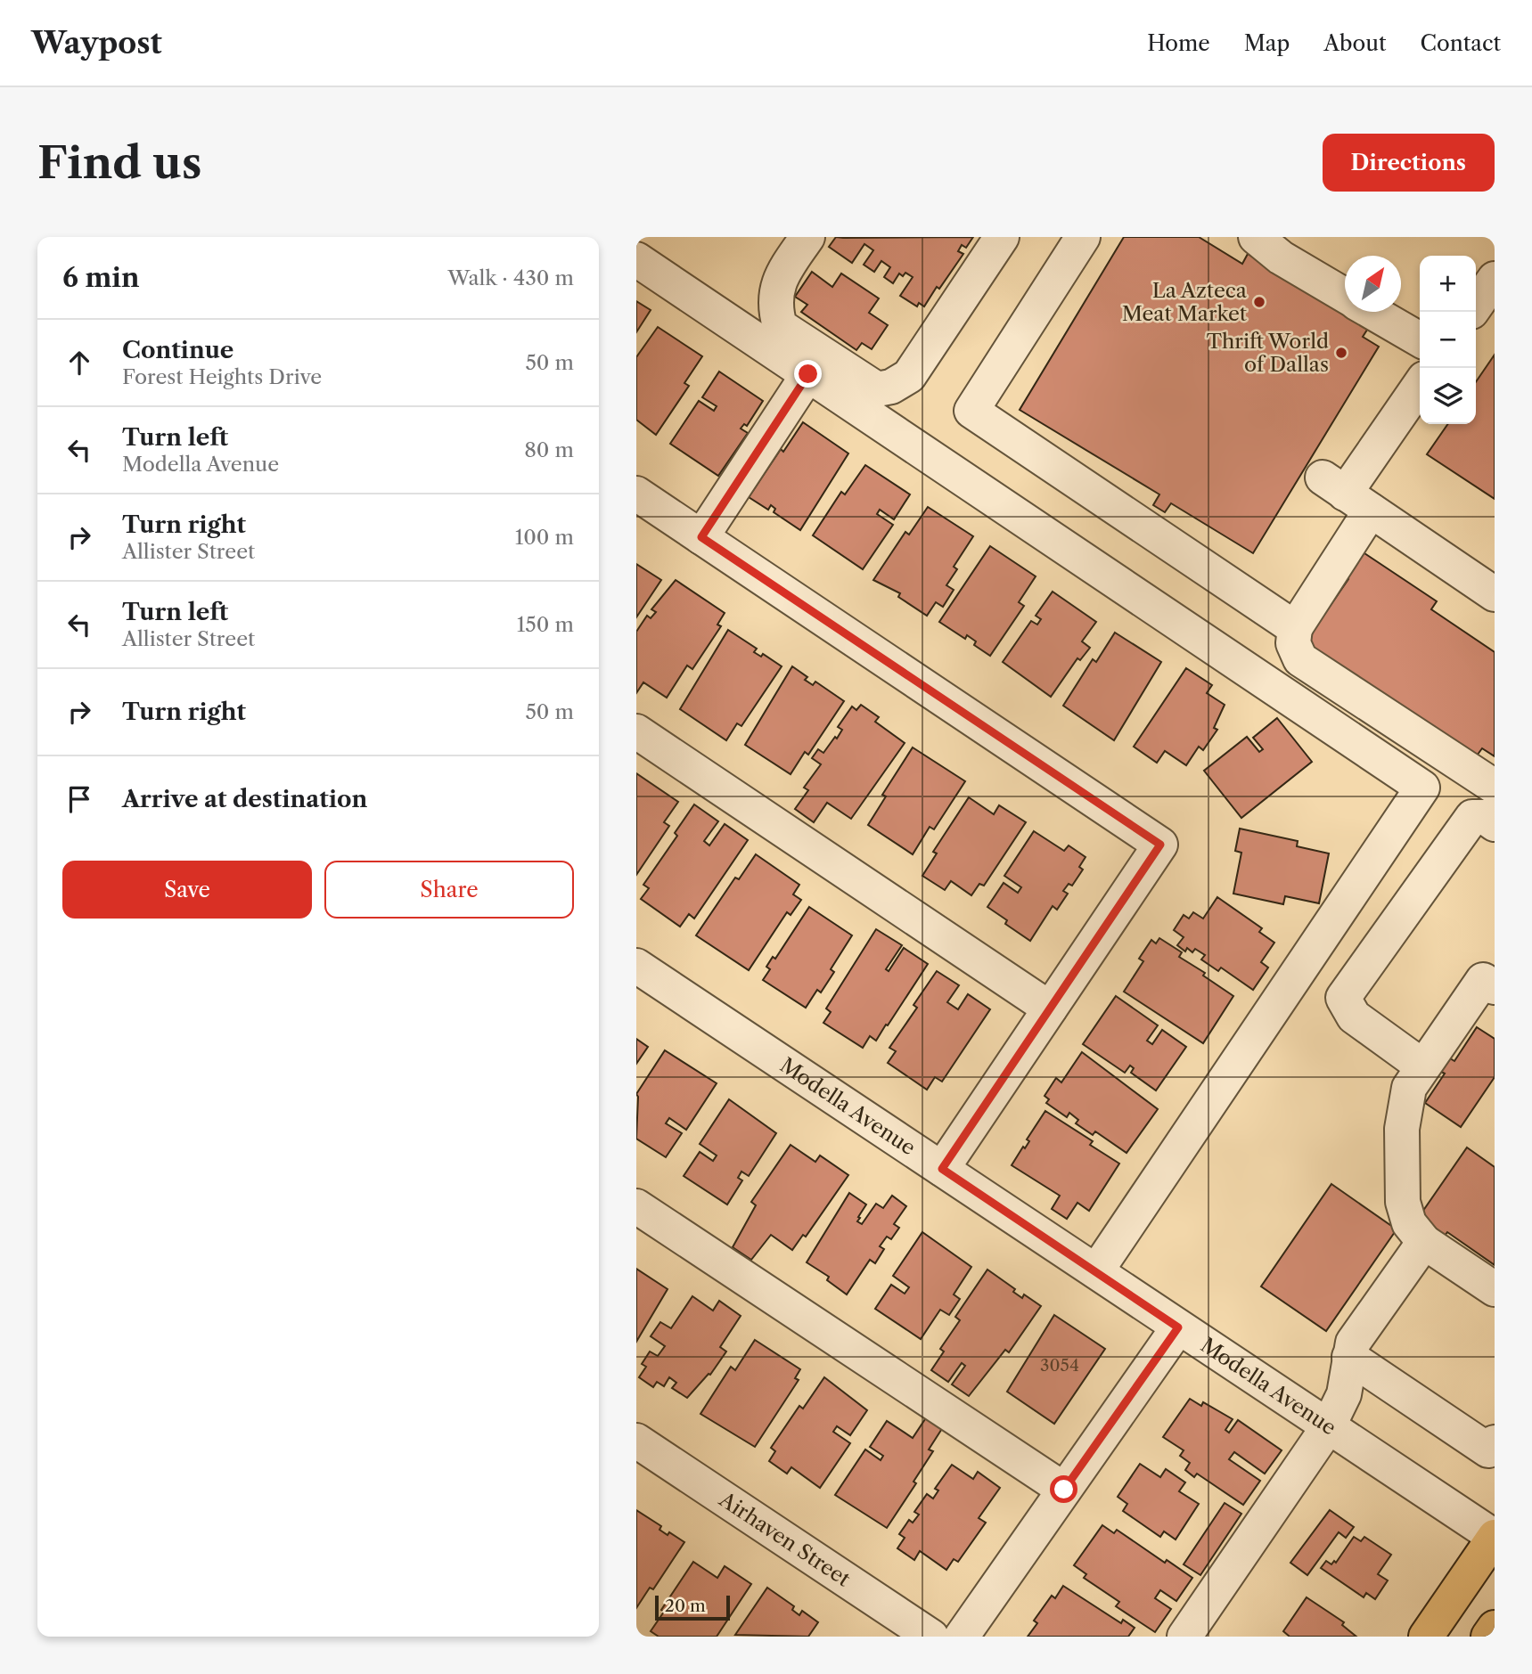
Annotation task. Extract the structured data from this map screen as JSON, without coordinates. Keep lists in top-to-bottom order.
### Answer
{
  "streets": {
    "street": ["Modella Avenue", "Airhaven Street"]
  },
  "places": ["La Azteca Meat Market", "Thrift World of Dallas"],
  "house_numbers": ["3054"],
  "scale_bar": "20 m",
  "north": "top right",
  "page": {
    "header": "Waypost",
    "nav": [
      "Home",
      "Map",
      "About",
      "Contact"
    ],
    "buttons": [
      "Directions",
      ["Save", "Share"]
    ],
    "title": "Find us",
    "heading": ["6 min", "Walk · 430 m"],
    "map_buttons": ["+", "−"],
    "list": [
      ["Continue", "Forest Heights Drive", "50 m"],
      ["Turn left", "Modella Avenue", "80 m"],
      ["Turn right", "Allister Street", "100 m"],
      ["Turn left", "Allister Street", "150 m"],
      ["Turn right", "50 m"],
      "Arrive at destination"
    ],
    "scale": "20 m"
  }
}
